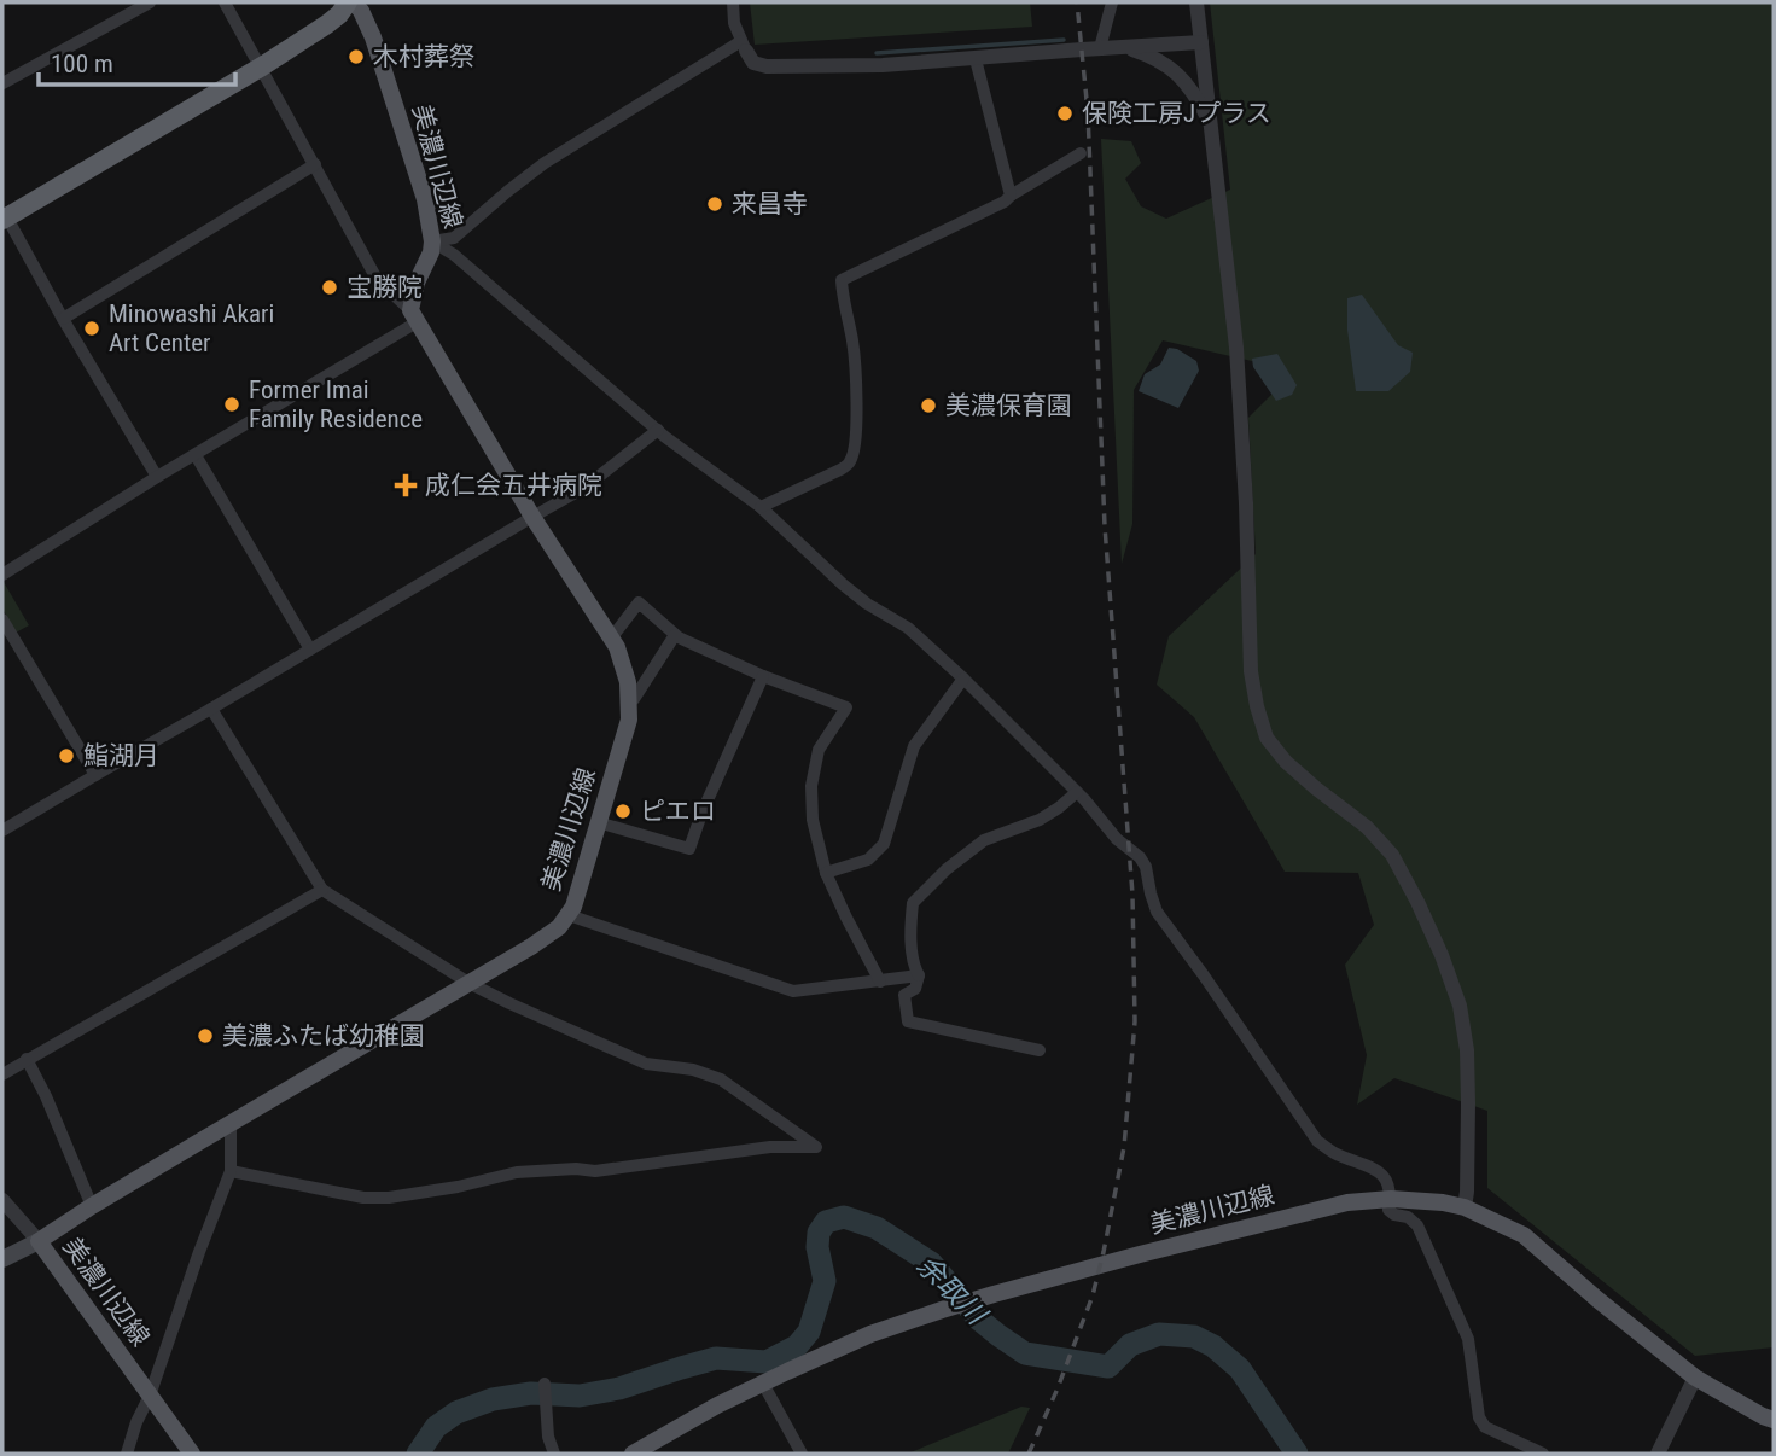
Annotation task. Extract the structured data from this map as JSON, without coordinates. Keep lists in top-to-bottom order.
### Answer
{
  "streets": {
    "main road": ["美濃川辺線"]
  },
  "water": ["余取川"],
  "places": {
    "other": [
      "木村葬祭",
      "保険工房Jプラス",
      "来昌寺",
      "宝勝院",
      "Minowashi Akari Art Center",
      "Former Imai Family Residence",
      "美濃保育園",
      "鮨湖月",
      "ピエロ",
      "美濃ふたば幼稚園"
    ],
    "health": ["成仁会五井病院"]
  },
  "scale_bar": "100 m"
}
